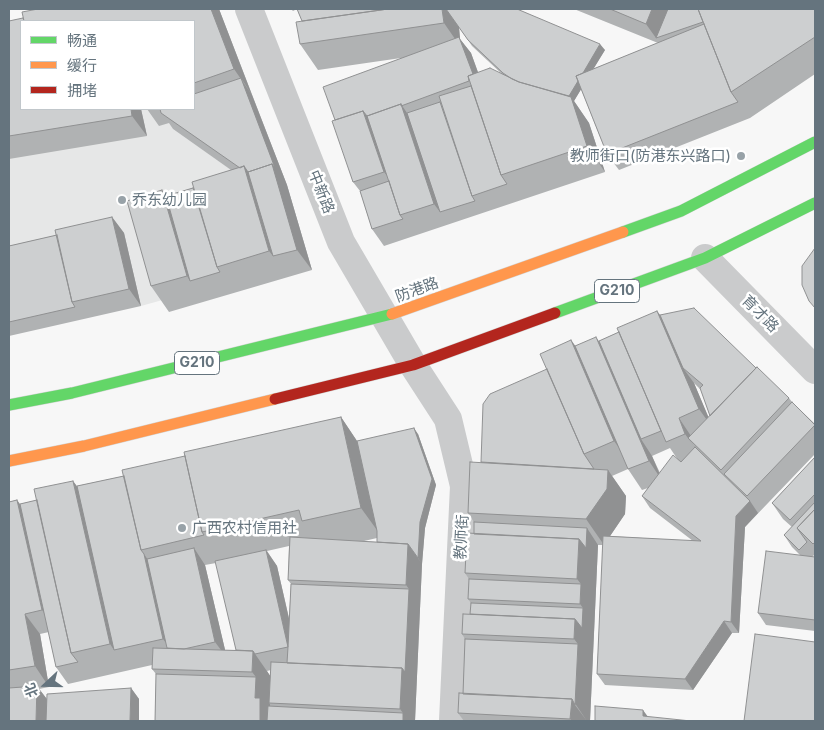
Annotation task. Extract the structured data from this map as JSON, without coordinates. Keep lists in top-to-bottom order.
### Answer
{
  "streets": {
    "highway": ["防港路", "G210"],
    "street": ["中新路", "育才路", "教师街"]
  },
  "crossings": [
    ["中新路", "防港路"],
    ["中新路", "G210"],
    ["中新路", "教师街"],
    ["G210", "育才路"],
    ["G210", "教师街"]
  ],
  "places": ["教师街口(防港东兴路口)", "乔东幼儿园", "广西农村信用社"],
  "legend": ["畅通", "缓行", "拥堵"],
  "north": "left"
}
